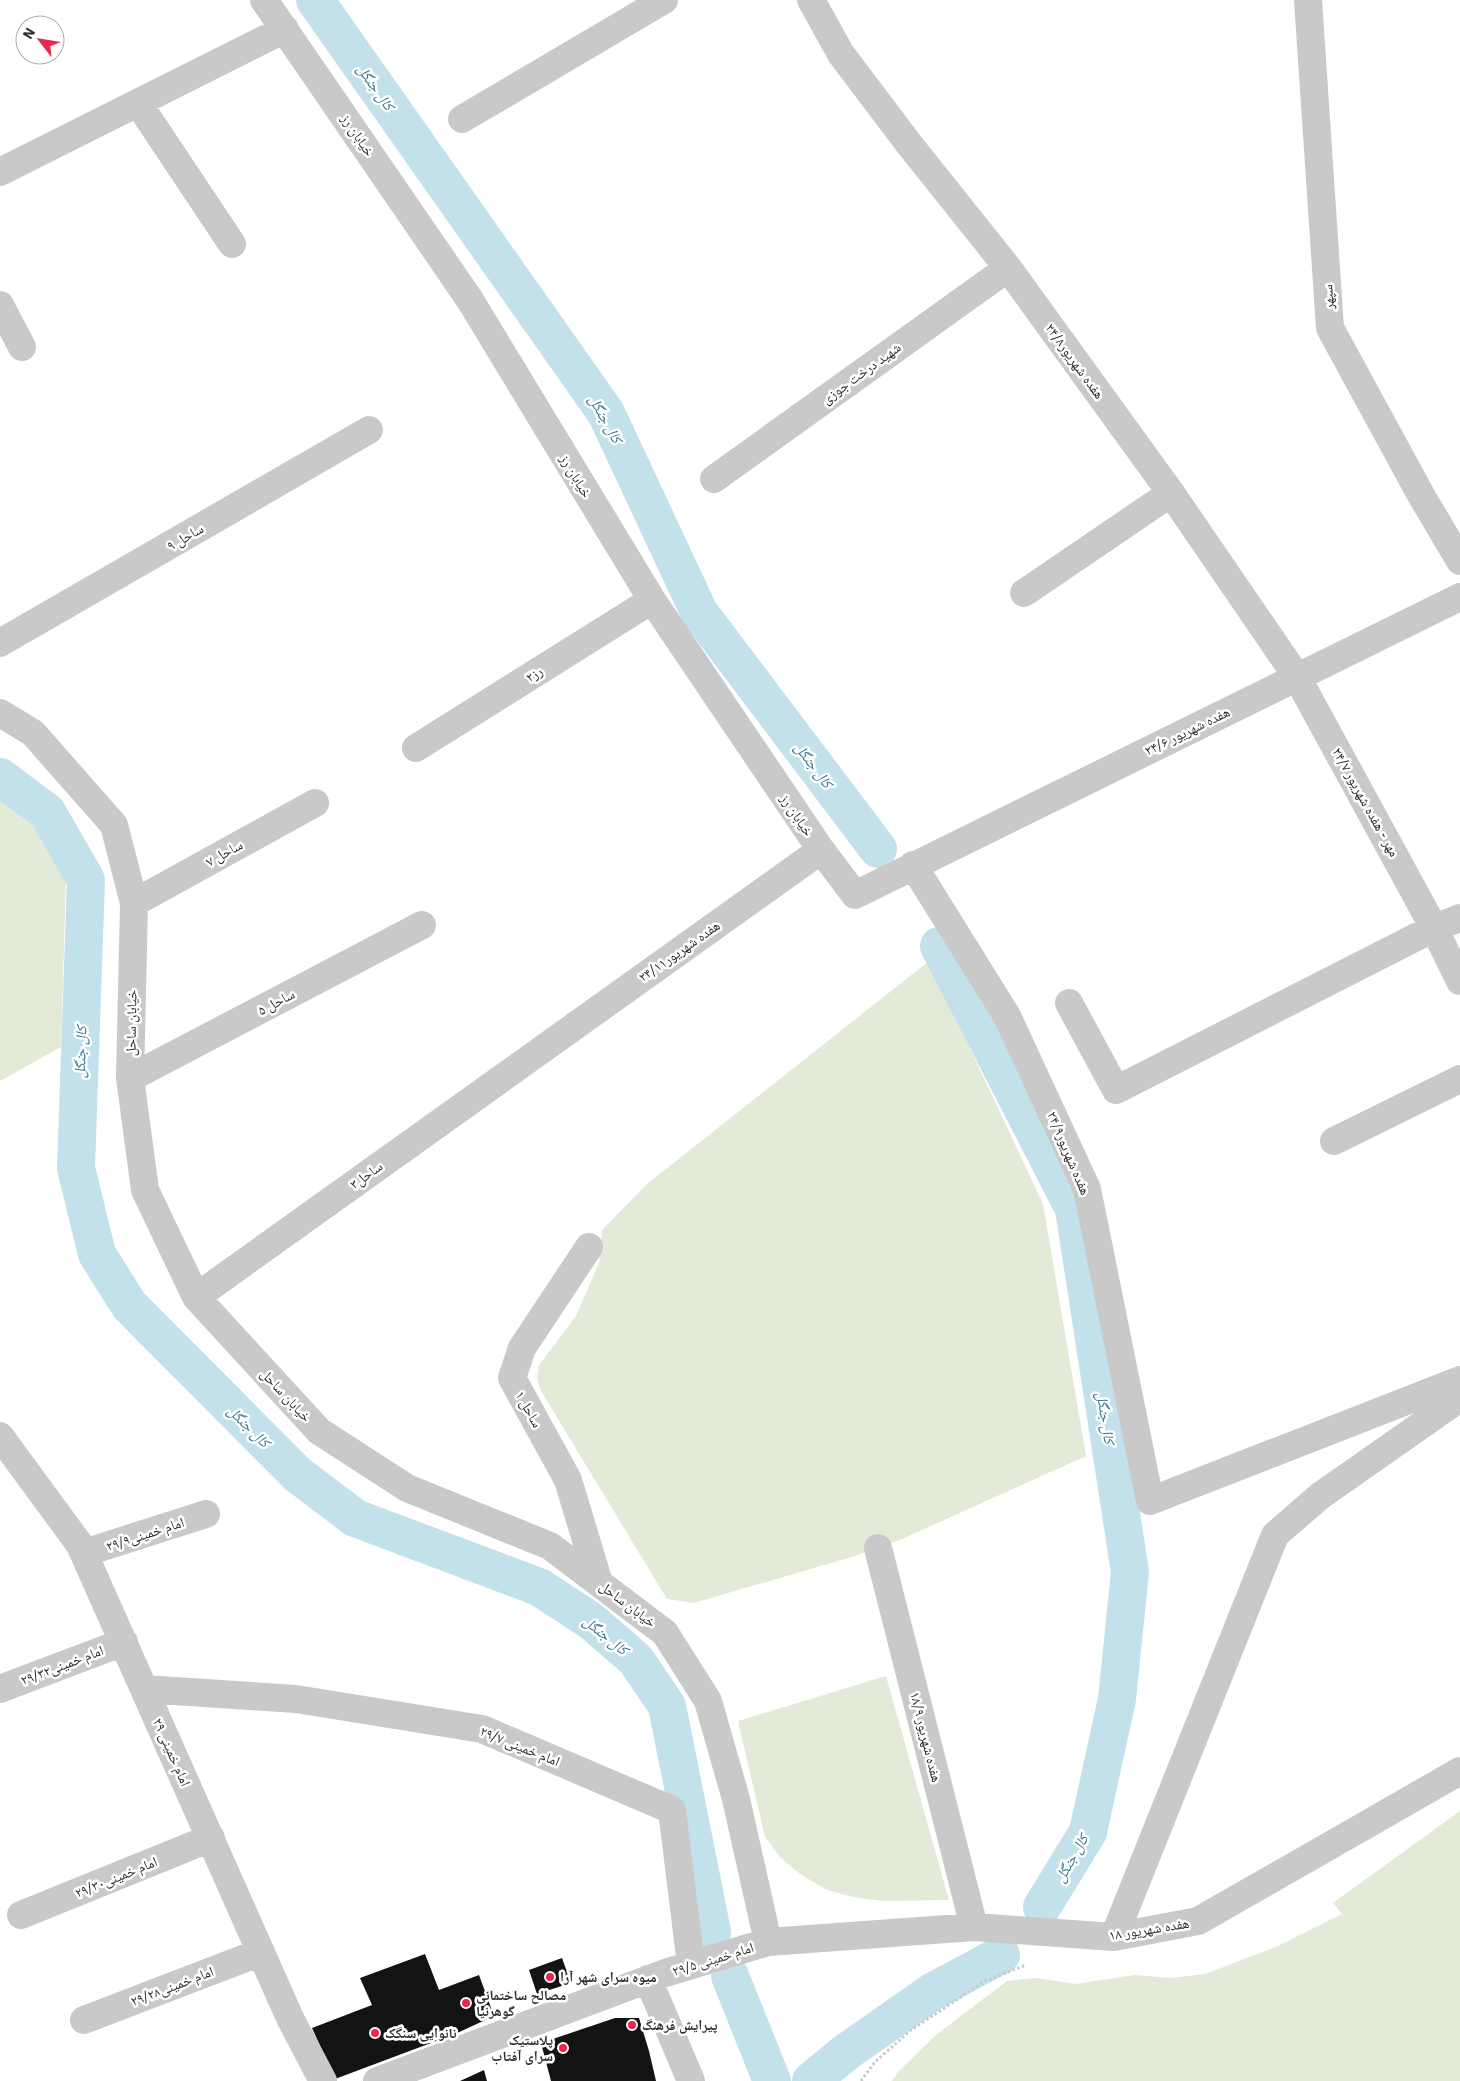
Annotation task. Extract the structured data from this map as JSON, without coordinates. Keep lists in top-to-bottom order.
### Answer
{
  "streets": {
    "street": [
      "خیابان رز",
      "سپهر",
      "هفده شهریور۲۴/۸",
      "شهید درخت جوزی",
      "ساحل ۹",
      "رز۲",
      "هفده شهریور ۲۴/۶",
      "مهر - هفده شهریور ۲۴/۷",
      "ساحل ۷",
      "هفده شهریور۲۴/۱۱",
      "ساحل ۵",
      "خیابان ساحل",
      "هفده شهریور۲۴/۹",
      "ساحل۳",
      "ساحل ۱",
      "امام خمینی۲۹/۹",
      "امام خمینی۲۹/۳۲",
      "هفده شهریور ۱۸/۹",
      "امام خمینی ۲۹/۷",
      "امام خمینی ۲۹",
      "امام خمینی۲۹/۳۰",
      "هفده شهریور ۱۸",
      "امام خمینی ۲۹/۵",
      "امام خمینی۲۹/۲۸"
    ]
  },
  "crossings": [
    ["خیابان رز", "رز۲"],
    ["خیابان رز", "هفده شهریور ۲۴/۶"],
    ["خیابان رز", "هفده شهریور۲۴/۱۱"],
    ["خیابان رز", "هفده شهریور۲۴/۹"],
    ["هفده شهریور۲۴/۸", "شهید درخت جوزی"],
    ["هفده شهریور۲۴/۸", "هفده شهریور ۲۴/۶"],
    ["هفده شهریور۲۴/۸", "مهر - هفده شهریور ۲۴/۷"],
    ["هفده شهریور ۲۴/۶", "مهر - هفده شهریور ۲۴/۷"],
    ["هفده شهریور ۲۴/۶", "هفده شهریور۲۴/۹"],
    ["ساحل ۷", "خیابان ساحل"],
    ["هفده شهریور۲۴/۱۱", "ساحل۳"],
    ["ساحل ۵", "خیابان ساحل"],
    ["خیابان ساحل", "ساحل۳"],
    ["خیابان ساحل", "ساحل ۱"],
    ["خیابان ساحل", "هفده شهریور ۱۸"],
    ["خیابان ساحل", "امام خمینی ۲۹/۵"],
    ["امام خمینی۲۹/۹", "امام خمینی ۲۹"],
    ["امام خمینی۲۹/۳۲", "امام خمینی ۲۹"],
    ["هفده شهریور ۱۸/۹", "هفده شهریور ۱۸"],
    ["امام خمینی ۲۹/۷", "امام خمینی ۲۹"],
    ["امام خمینی ۲۹/۷", "امام خمینی ۲۹/۵"],
    ["امام خمینی ۲۹", "امام خمینی۲۹/۳۰"],
    ["امام خمینی ۲۹", "امام خمینی۲۹/۲۸"],
    ["هفده شهریور ۱۸", "امام خمینی ۲۹/۵"]
  ],
  "water": ["کال جنگل"],
  "places": [
    "میوه سرای شهر آرا",
    "مصالح ساختمانی گوهرنیا",
    "پیرایش فرهنگ",
    "نانوایی سنگک",
    "پلاستیک سرای آفتاب"
  ],
  "north": "top left"
}
